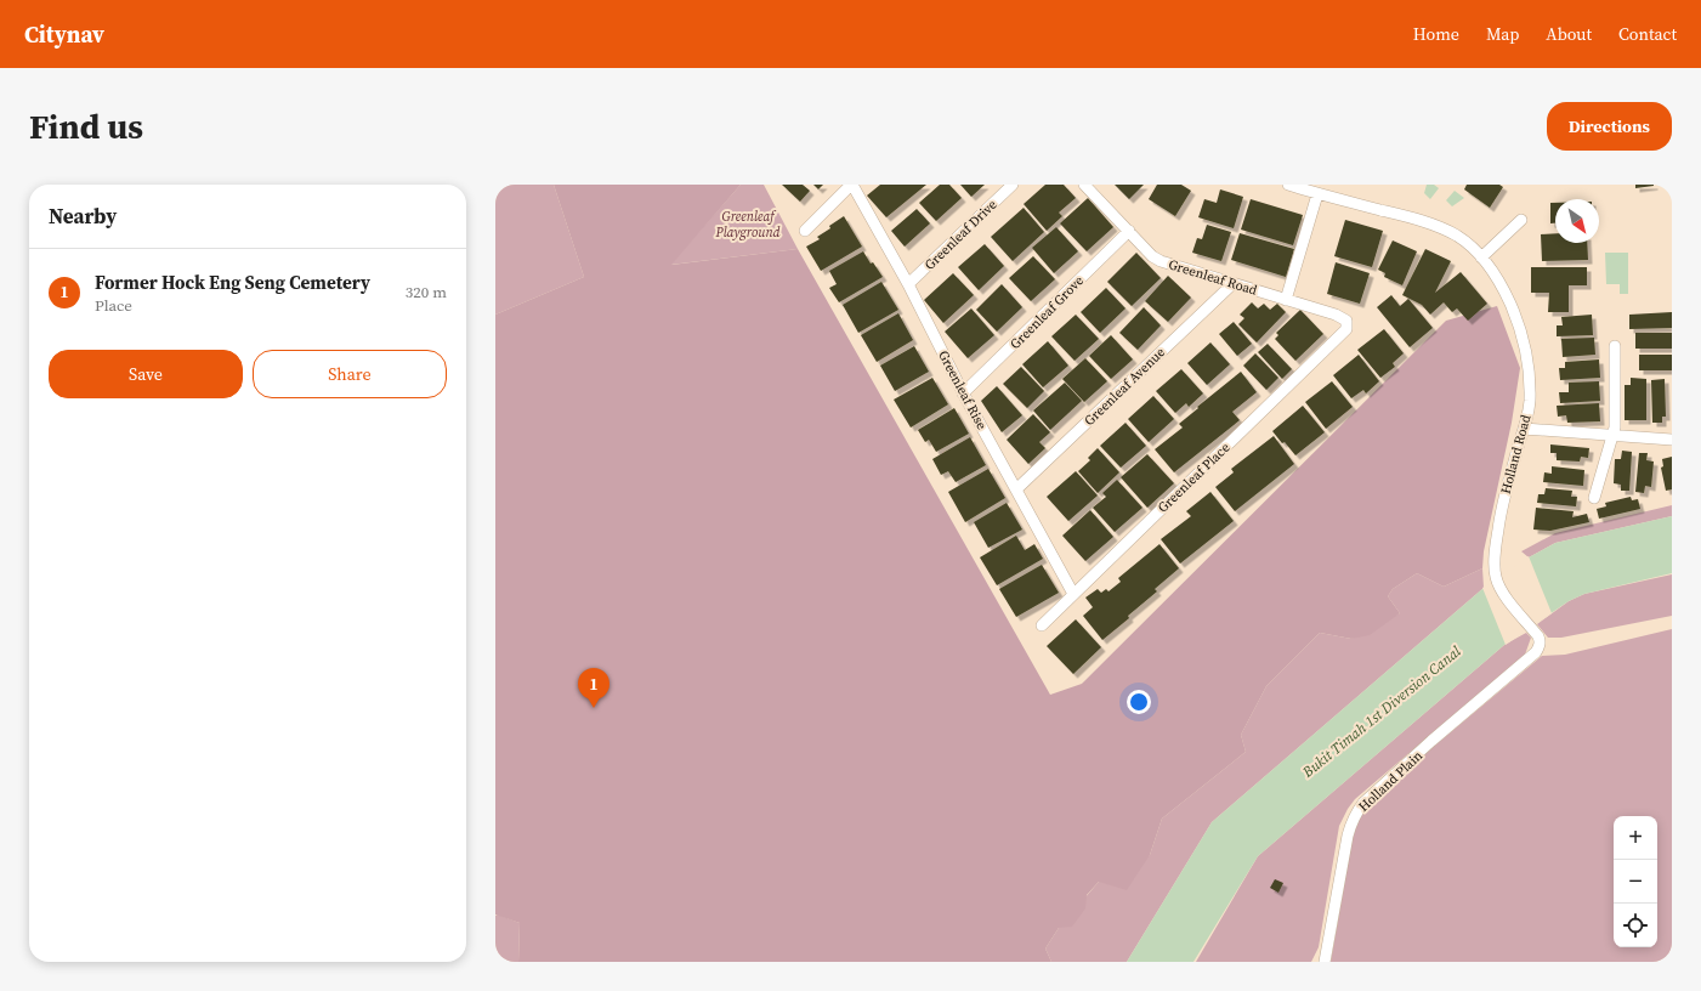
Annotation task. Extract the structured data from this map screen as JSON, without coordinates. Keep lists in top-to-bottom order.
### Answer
{
  "streets": {
    "street": [
      "Greenleaf Drive",
      "Greenleaf Road",
      "Greenleaf Grove",
      "Greenleaf Avenue",
      "Greenleaf Rise",
      "Holland Road",
      "Greenleaf Place",
      "Holland Plain"
    ]
  },
  "crossings": [
    ["Greenleaf Drive", "Greenleaf Rise"],
    ["Greenleaf Road", "Greenleaf Grove"],
    ["Greenleaf Road", "Greenleaf Avenue"],
    ["Greenleaf Road", "Greenleaf Place"],
    ["Greenleaf Grove", "Greenleaf Rise"],
    ["Greenleaf Avenue", "Greenleaf Rise"],
    ["Greenleaf Rise", "Greenleaf Place"],
    ["Holland Road", "Holland Plain"]
  ],
  "water": ["Bukit Timah 1st Diversion Canal"],
  "parks": ["Greenleaf Playground"],
  "north": "bottom right",
  "page": {
    "header": "Citynav",
    "nav": [
      "Home",
      "Map",
      "About",
      "Contact"
    ],
    "buttons": [
      "Directions",
      ["Save", "Share"]
    ],
    "title": "Find us",
    "heading": "Nearby",
    "list": [
      {
        "mark": "1",
        "name": "Former Hock Eng Seng Cemetery",
        "note": "Place",
        "value": "320 m"
      }
    ],
    "pins": "1",
    "map_buttons": ["+", "−"]
  }
}
